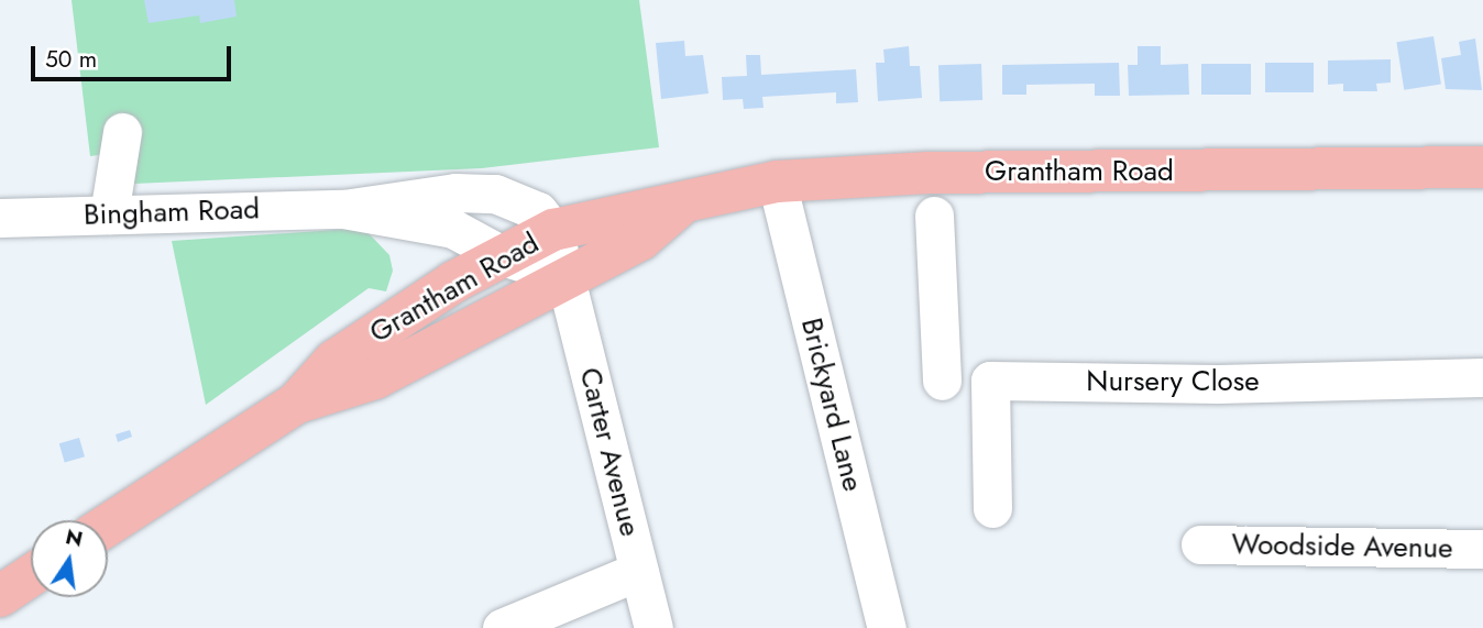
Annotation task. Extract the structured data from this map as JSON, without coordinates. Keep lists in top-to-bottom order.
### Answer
{
  "streets": {
    "highway": ["Grantham Road"],
    "street": [
      "Bingham Road",
      "Nursery Close",
      "Brickyard Lane",
      "Carter Avenue",
      "Woodside Avenue"
    ]
  },
  "crossings": [
    ["Grantham Road", "Bingham Road"],
    ["Grantham Road", "Brickyard Lane"],
    ["Grantham Road", "Carter Avenue"],
    ["Bingham Road", "Carter Avenue"]
  ],
  "scale_bar": "50 m",
  "north": "top"
}
